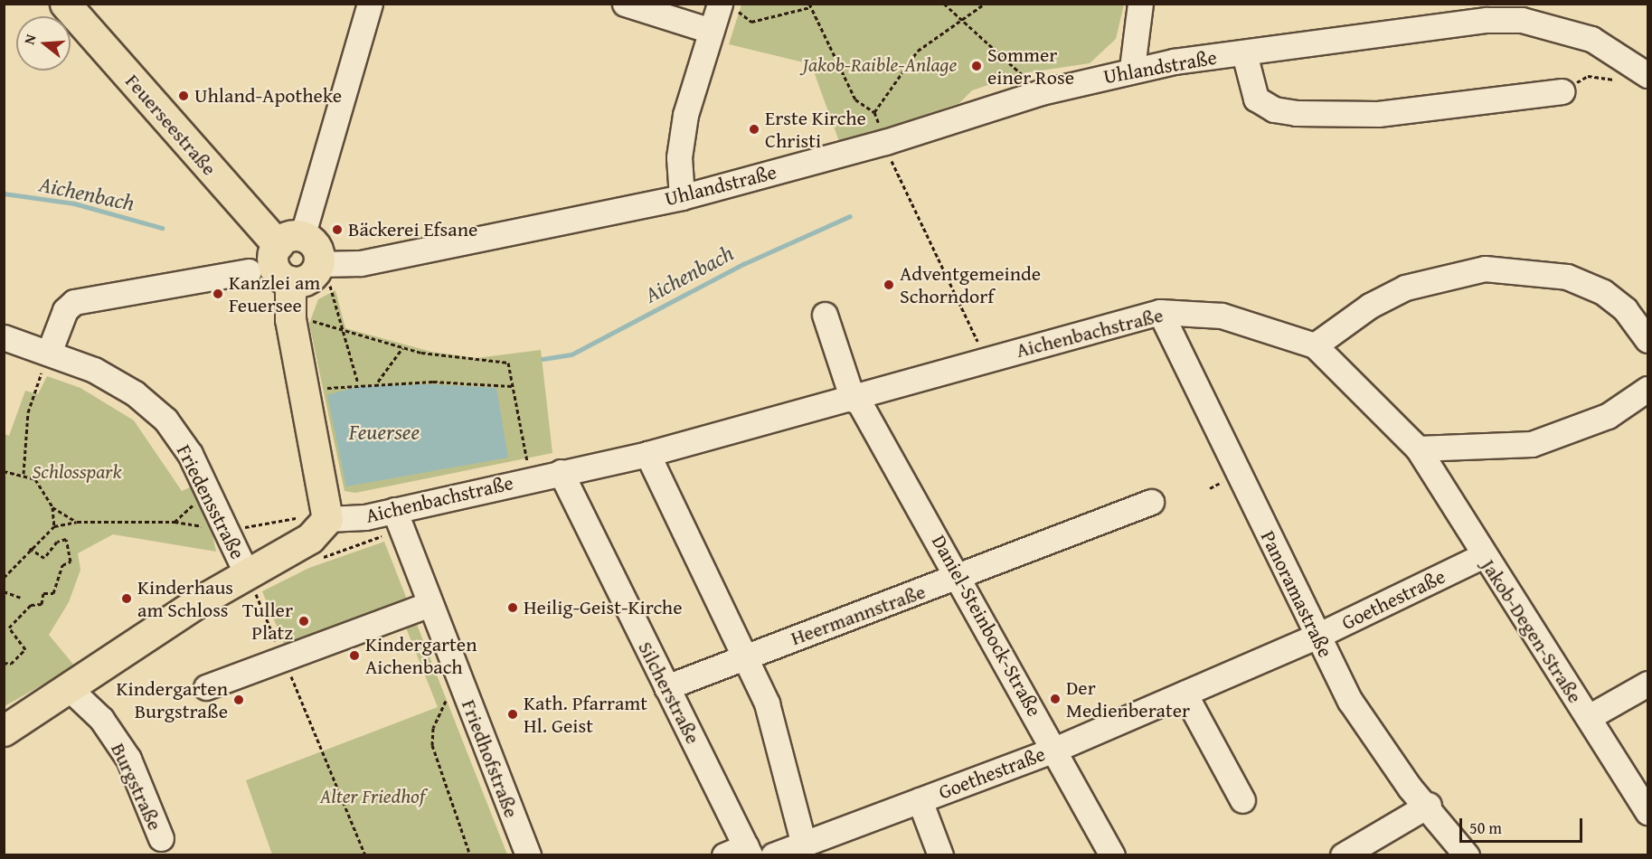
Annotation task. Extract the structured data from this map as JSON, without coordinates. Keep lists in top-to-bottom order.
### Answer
{
  "streets": {
    "main road": ["Feuerseestraße"],
    "street": [
      "Uhlandstraße",
      "Aichenbachstraße",
      "Friedensstraße",
      "Panoramastraße",
      "Goethestraße",
      "Heermannstraße",
      "Daniel-Steinbock-Straße",
      "Jakob-Degen-Straße",
      "Silcherstraße",
      "Friedhofstraße",
      "Burgstraße"
    ]
  },
  "crossings": [
    ["Uhlandstraße", "Feuerseestraße"],
    ["Aichenbachstraße", "Panoramastraße"],
    ["Aichenbachstraße", "Daniel-Steinbock-Straße"],
    ["Aichenbachstraße", "Jakob-Degen-Straße"],
    ["Aichenbachstraße", "Silcherstraße"],
    ["Aichenbachstraße", "Friedhofstraße"],
    ["Panoramastraße", "Goethestraße"],
    ["Goethestraße", "Daniel-Steinbock-Straße"],
    ["Goethestraße", "Jakob-Degen-Straße"],
    ["Heermannstraße", "Daniel-Steinbock-Straße"],
    ["Heermannstraße", "Silcherstraße"]
  ],
  "water": ["Aichenbach", "Feuersee"],
  "parks": ["Jakob-Raible-Anlage", "Schlosspark", "Alter Friedhof"],
  "places": [
    "Sommer einer Rose",
    "Uhland-Apotheke",
    "Erste Kirche Christi",
    "Bäckerei Efsane",
    "Adventgemeinde Schorndorf",
    "Kanzlei am Feuersee",
    "Kinderhaus am Schloss",
    "Heilig-Geist-Kirche",
    "Tuller Platz",
    "Kindergarten Aichenbach",
    "Der Medienberater",
    "Kindergarten Burgstraße",
    "Kath. Pfarramt Hl. Geist"
  ],
  "scale_bar": "50 m",
  "north": "left"
}
